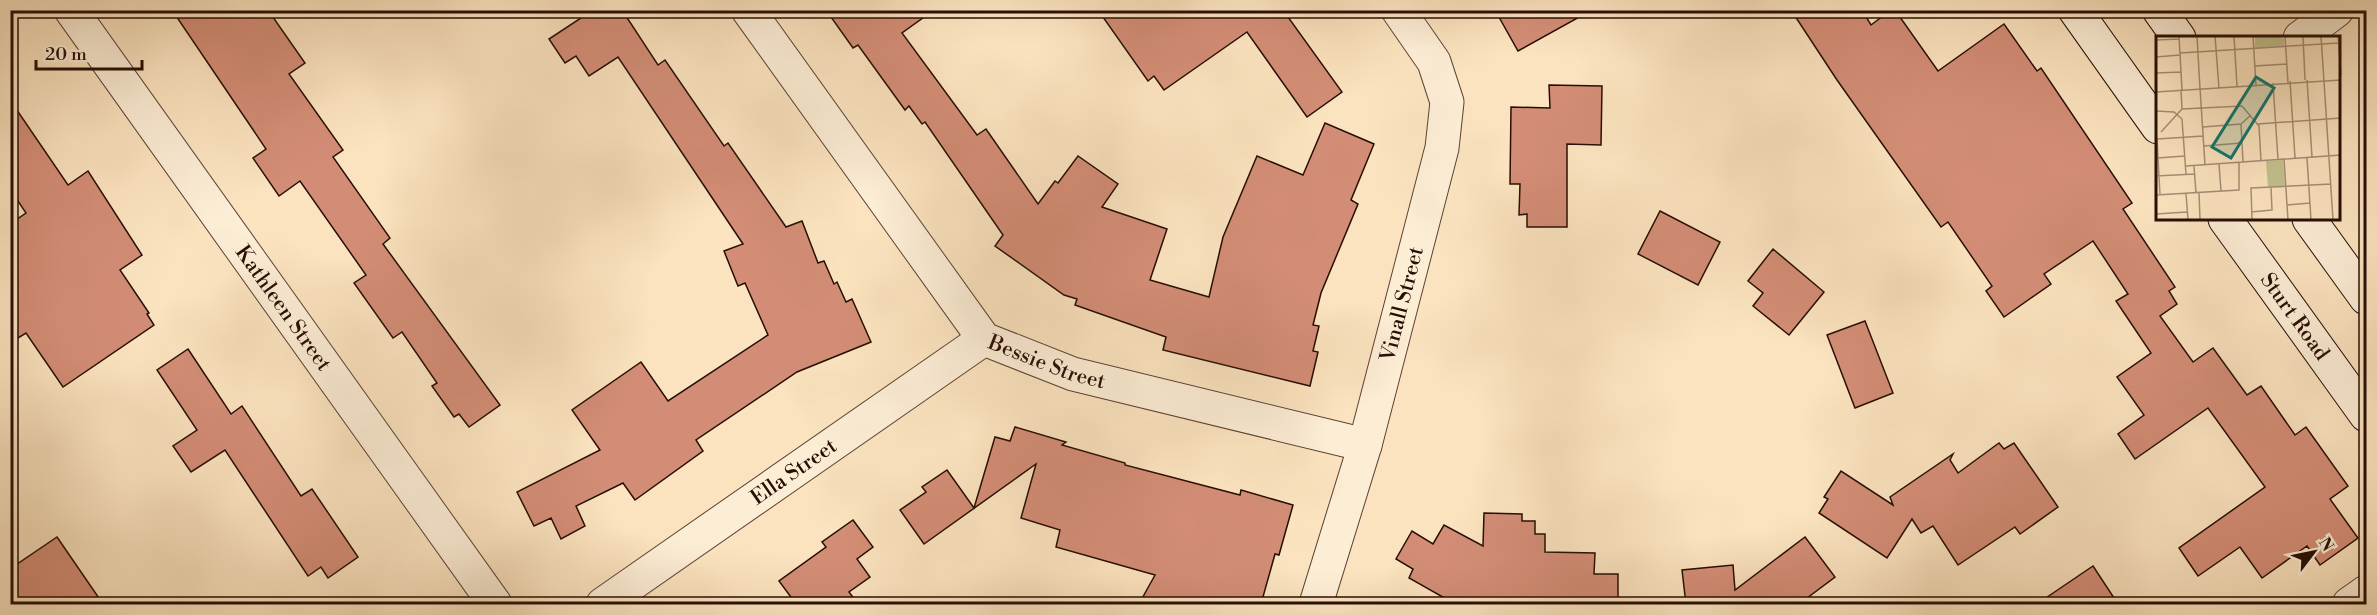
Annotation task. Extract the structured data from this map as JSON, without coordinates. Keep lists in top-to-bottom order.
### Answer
{
  "streets": {
    "street": [
      "Vinall Street",
      "Kathleen Street",
      "Sturt Road",
      "Bessie Street",
      "Ella Street"
    ]
  },
  "crossings": [
    ["Vinall Street", "Bessie Street"],
    ["Bessie Street", "Ella Street"]
  ],
  "scale_bar": "20 m",
  "north": "top right"
}
